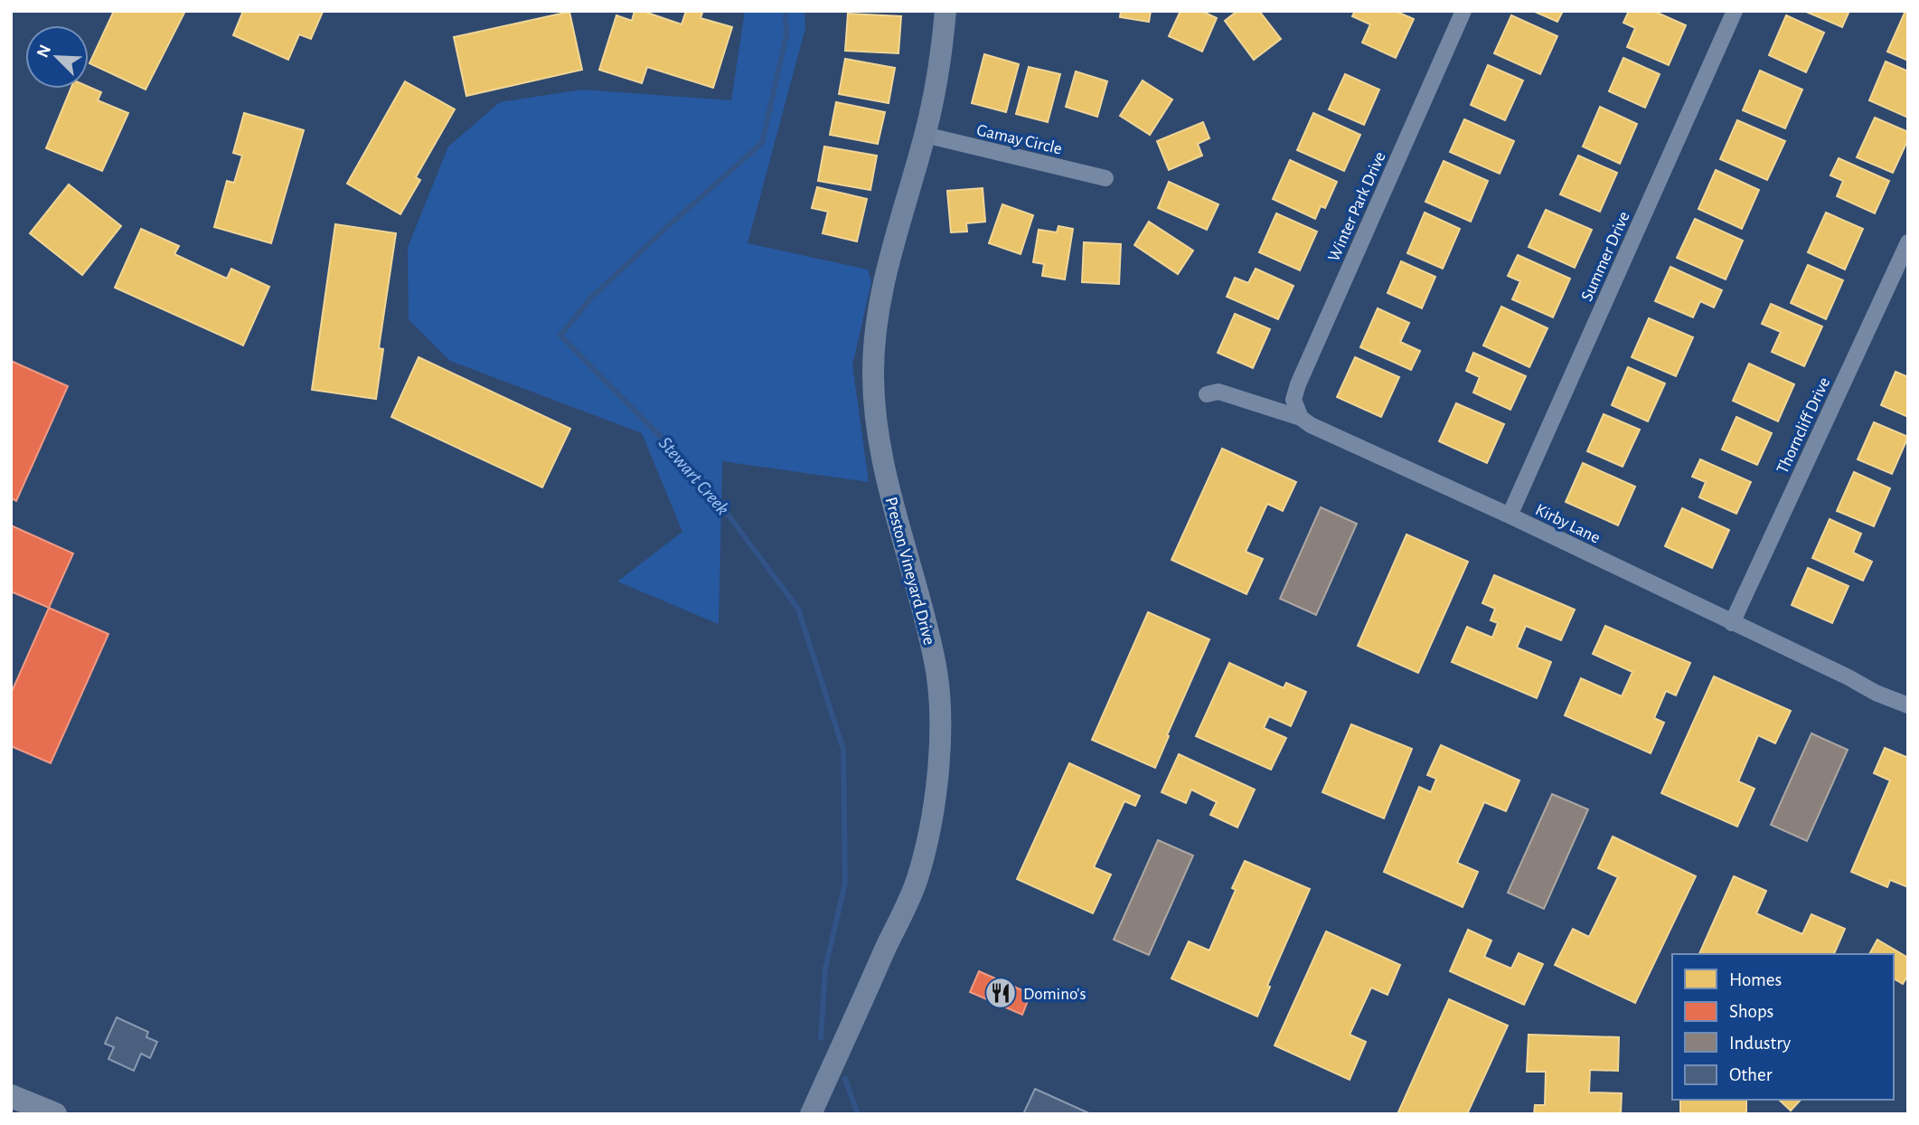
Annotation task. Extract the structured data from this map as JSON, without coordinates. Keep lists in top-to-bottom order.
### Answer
{
  "streets": {
    "street": [
      "Gamay Circle",
      "Winter Park Drive",
      "Summer Drive",
      "Thorncliff Drive",
      "Kirby Lane",
      "Preston Vineyard Drive"
    ]
  },
  "crossings": [
    ["Gamay Circle", "Preston Vineyard Drive"],
    ["Winter Park Drive", "Kirby Lane"],
    ["Summer Drive", "Kirby Lane"],
    ["Thorncliff Drive", "Kirby Lane"]
  ],
  "water": ["Stewart Creek"],
  "places": {
    "restaurant": ["Domino's"]
  },
  "legend": [
    "Homes",
    "Shops",
    "Industry",
    "Other"
  ],
  "north": "top left"
}
